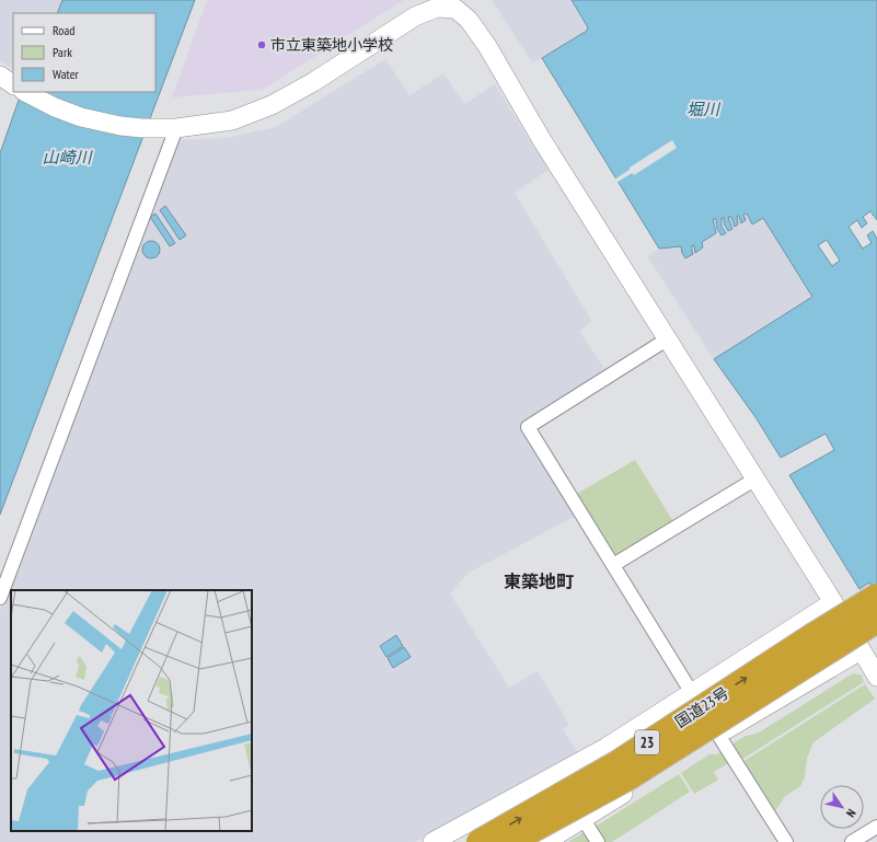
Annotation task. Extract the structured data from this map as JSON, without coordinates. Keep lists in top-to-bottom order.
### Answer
{
  "streets": {
    "highway": ["国道23号", "23"]
  },
  "districts": ["東築地町"],
  "water": ["堀川", "山崎川"],
  "places": ["市立東築地小学校"],
  "legend": ["Road", "Park", "Water"],
  "north": "bottom right"
}
